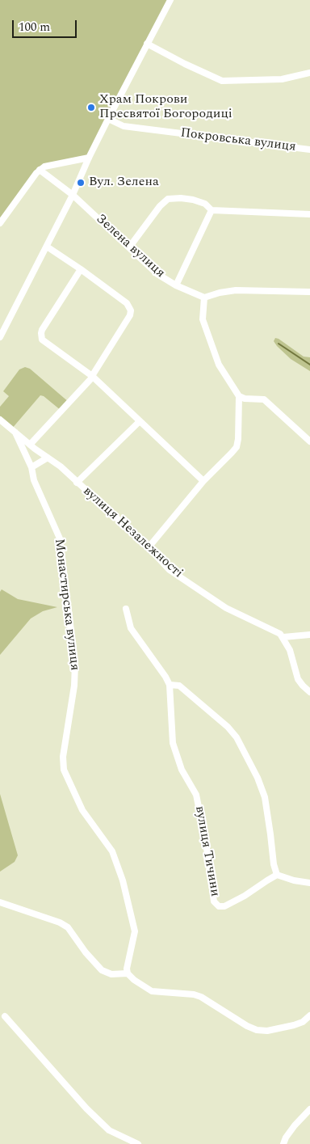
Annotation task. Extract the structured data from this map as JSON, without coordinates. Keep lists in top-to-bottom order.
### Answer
{
  "streets": {
    "street": [
      "Покровська вулиця",
      "Зелена вулиця",
      "Монастирська вулиця",
      "вулиця Тичини"
    ]
  },
  "places": ["Храм Покрови Пресвятої Богородиці", "Вул. Зелена"],
  "scale_bar": "100 m"
}
